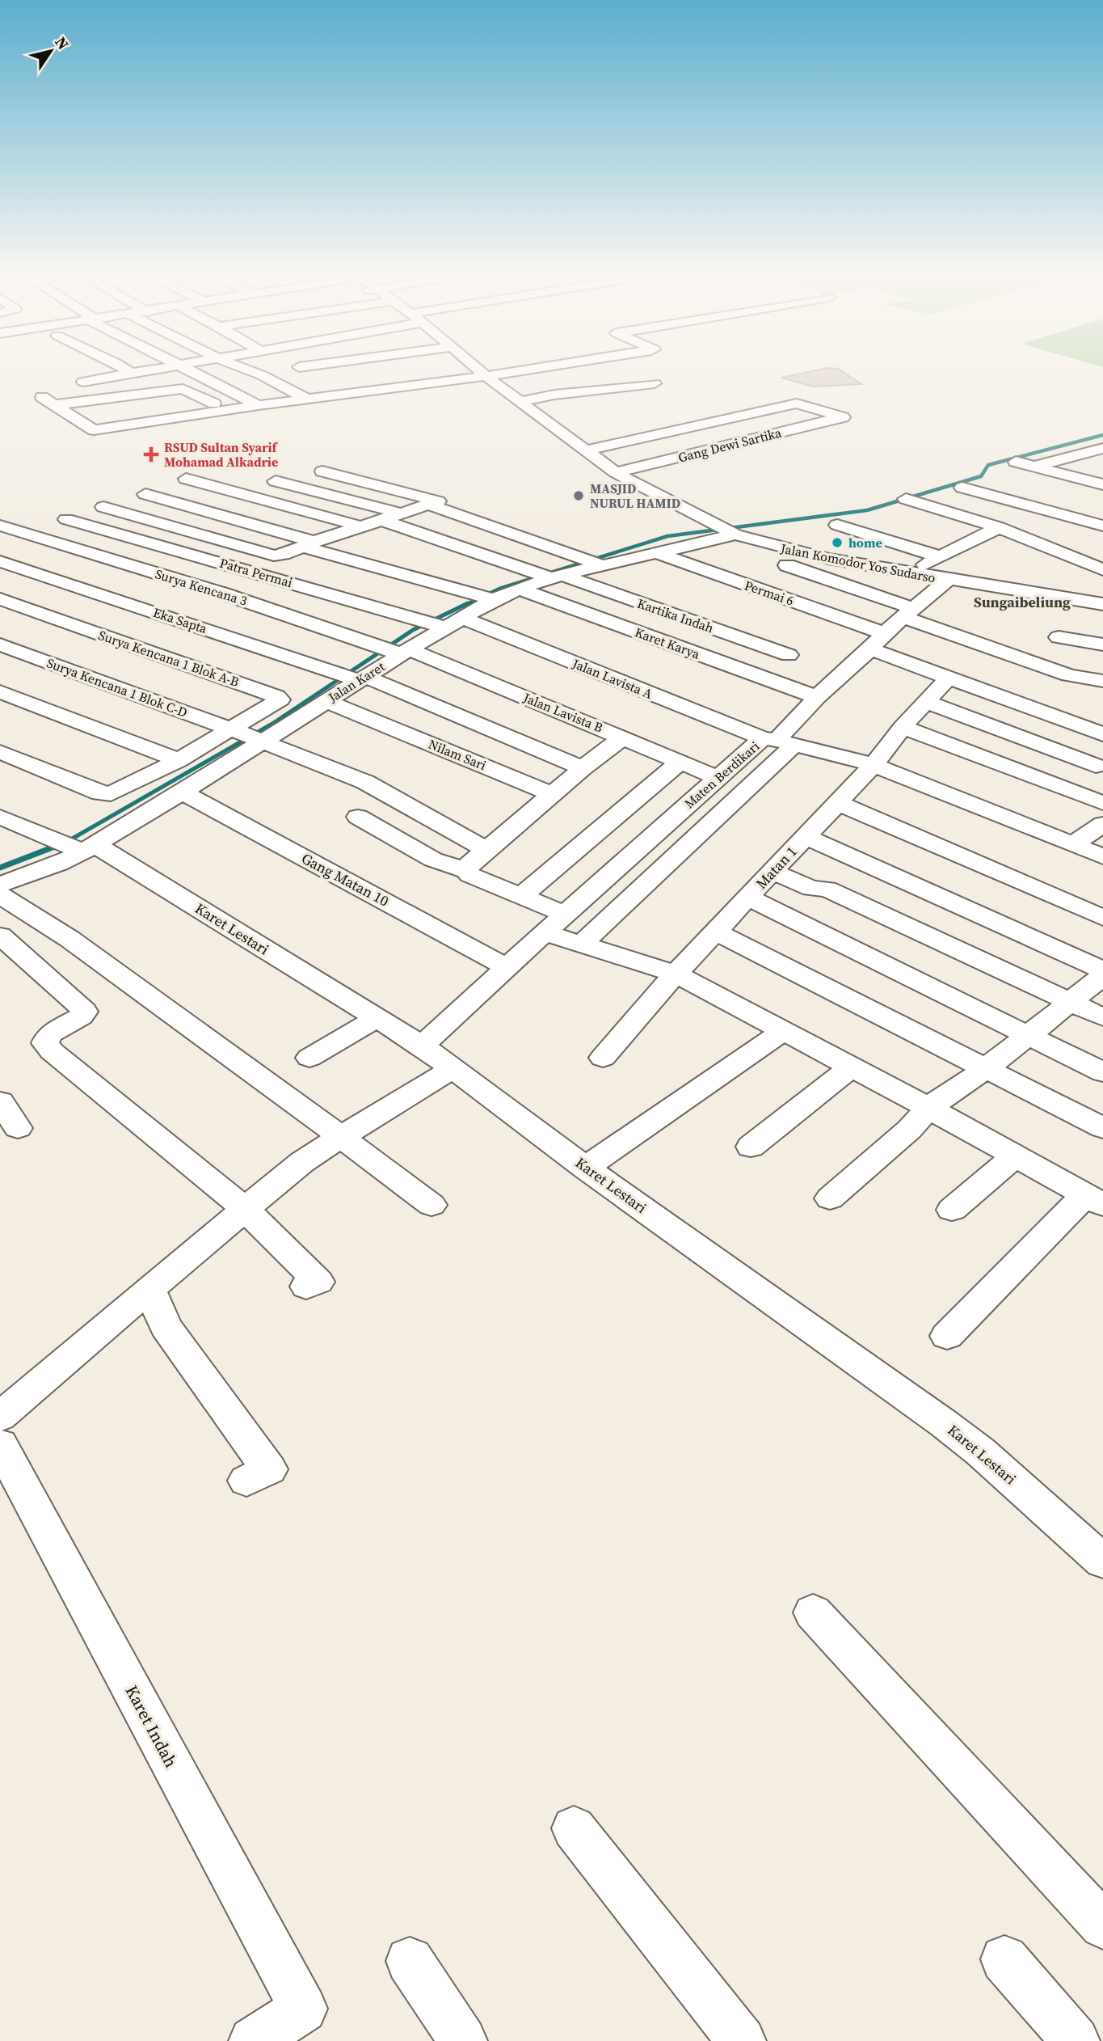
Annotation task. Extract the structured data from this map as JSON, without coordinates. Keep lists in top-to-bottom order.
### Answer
{
  "streets": {
    "street": [
      "Gang Dewi Sartika",
      "Jalan Komodor Yos Sudarso",
      "Patra Permai",
      "Surya Kencana 3",
      "Permai 6",
      "Kartika Indah",
      "Eka Sapta",
      "Karet Karya",
      "Surya Kencana 1 Blok A-B",
      "Jalan Lavista A",
      "Jalan Karet",
      "Surya Kencana 1 Blok C-D",
      "Jalan Lavista B",
      "Nilam Sari",
      "Maten Berdikari",
      "Matan 1",
      "Gang Matan 10",
      "Karet Lestari",
      "Karet Indah"
    ]
  },
  "crossings": [
    ["Jalan Komodor Yos Sudarso", "Jalan Karet"],
    ["Jalan Komodor Yos Sudarso", "Maten Berdikari"],
    ["Patra Permai", "Jalan Lavista A"],
    ["Patra Permai", "Jalan Karet"],
    ["Surya Kencana 3", "Jalan Karet"],
    ["Surya Kencana 3", "Jalan Lavista B"],
    ["Permai 6", "Jalan Karet"],
    ["Permai 6", "Maten Berdikari"],
    ["Permai 6", "Matan 1"],
    ["Kartika Indah", "Jalan Karet"],
    ["Eka Sapta", "Jalan Karet"],
    ["Karet Karya", "Jalan Karet"],
    ["Karet Karya", "Maten Berdikari"],
    ["Surya Kencana 1 Blok A-B", "Surya Kencana 1 Blok C-D"],
    ["Jalan Lavista A", "Jalan Karet"],
    ["Jalan Lavista A", "Maten Berdikari"],
    ["Jalan Lavista A", "Matan 1"],
    ["Jalan Karet", "Surya Kencana 1 Blok C-D"],
    ["Jalan Karet", "Jalan Lavista B"],
    ["Jalan Karet", "Nilam Sari"],
    ["Jalan Karet", "Gang Matan 10"],
    ["Jalan Karet", "Karet Lestari"],
    ["Jalan Lavista B", "Maten Berdikari"],
    ["Maten Berdikari", "Gang Matan 10"],
    ["Maten Berdikari", "Karet Lestari"]
  ],
  "districts": ["Sungaibeliung"],
  "places": {
    "health": ["RSUD Sultan Syarif Mohamad Alkadrie"],
    "other": ["MASJID NURUL HAMID", "home"]
  },
  "north": "top right"
}
